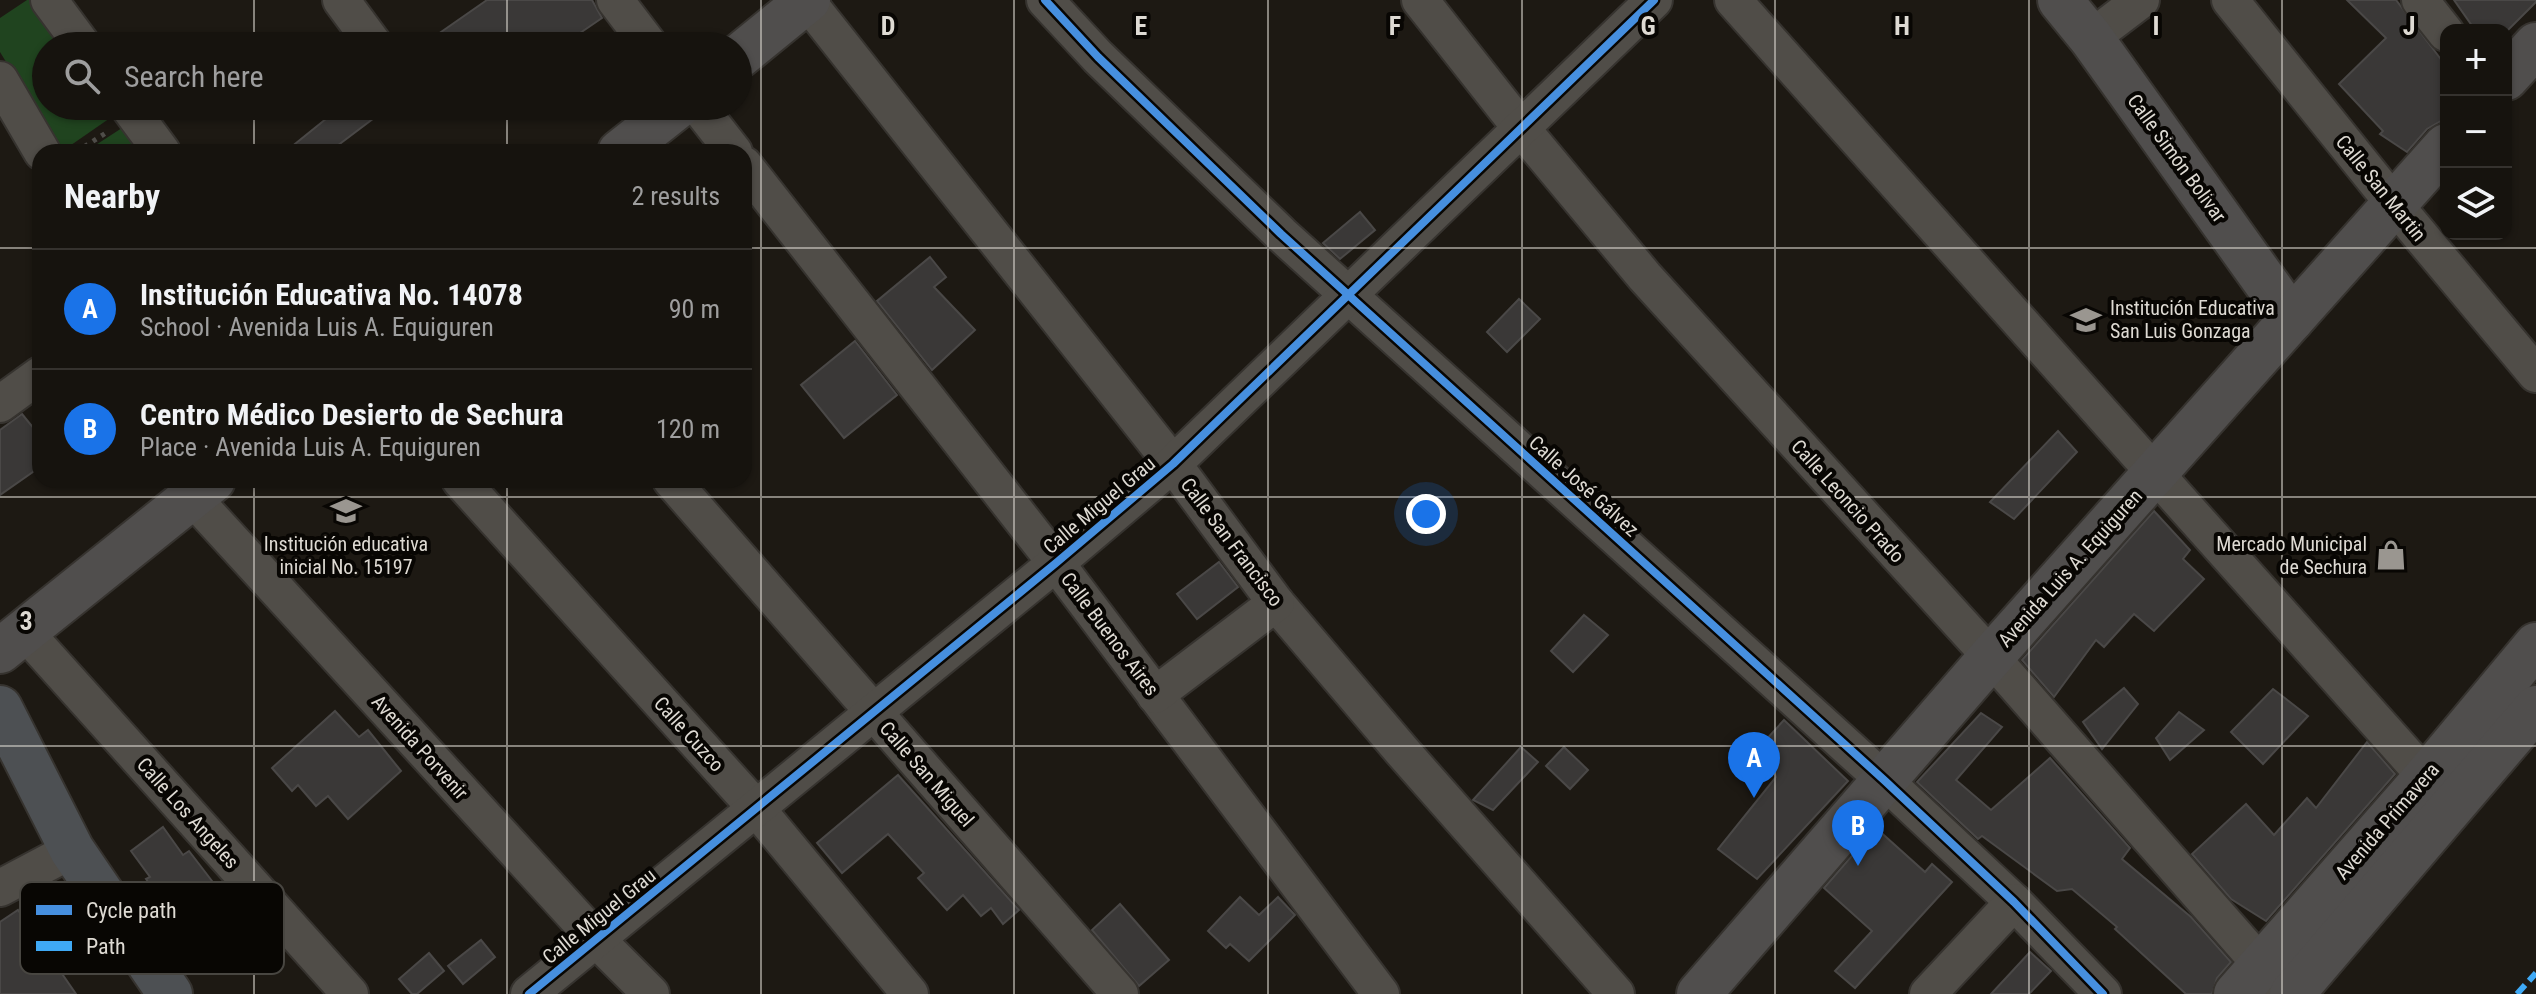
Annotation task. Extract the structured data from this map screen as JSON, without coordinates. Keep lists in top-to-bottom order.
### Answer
{
  "streets": {
    "street": [
      "Calle Simón Bolivar",
      "Calle San Martin",
      "Calle José Gálvez",
      "Calle Leoncio Prado",
      "Calle Miguel Grau",
      "Calle San Francisco",
      "Avenida Luis A. Equiguren",
      "Calle Buenos Aires",
      "Calle Cuzco",
      "Avenida Porvenir",
      "Calle San Miguel",
      "Calle Los Angeles",
      "Avenida Primavera"
    ]
  },
  "crossings": [
    ["Calle Simón Bolivar", "Avenida Luis A. Equiguren"],
    ["Calle San Martin", "Avenida Luis A. Equiguren"],
    ["Calle José Gálvez", "Calle Miguel Grau"],
    ["Calle José Gálvez", "Avenida Luis A. Equiguren"],
    ["Calle Leoncio Prado", "Calle Miguel Grau"],
    ["Calle Leoncio Prado", "Avenida Luis A. Equiguren"],
    ["Calle Leoncio Prado", "Avenida Primavera"],
    ["Calle Miguel Grau", "Calle San Francisco"],
    ["Calle Miguel Grau", "Calle Buenos Aires"],
    ["Calle Miguel Grau", "Calle Cuzco"],
    ["Calle Miguel Grau", "Avenida Porvenir"],
    ["Calle Miguel Grau", "Calle San Miguel"]
  ],
  "places": {
    "school or university": ["Institución Educativa San Luis Gonzaga", "Institución educativa inicial No. 15197"],
    "shop": ["Mercado Municipal de Sechura"]
  },
  "legend": ["Cycle path", "Path"],
  "page": {
    "map_buttons": ["+", "−"],
    "search": "Search here",
    "heading": ["Nearby", "2 results"],
    "list": [
      {
        "mark": "A",
        "name": "Institución Educativa No. 14078",
        "note": "School · Avenida Luis A. Equiguren",
        "value": "90 m"
      },
      {
        "mark": "B",
        "name": "Centro Médico Desierto de Sechura",
        "note": "Place · Avenida Luis A. Equiguren",
        "value": "120 m"
      }
    ],
    "pins": ["A", "B"]
  },
  "grid": {
    "columns": [
      "D",
      "E",
      "F",
      "G",
      "H",
      "I",
      "J"
    ],
    "rows": ["3"]
  }
}
